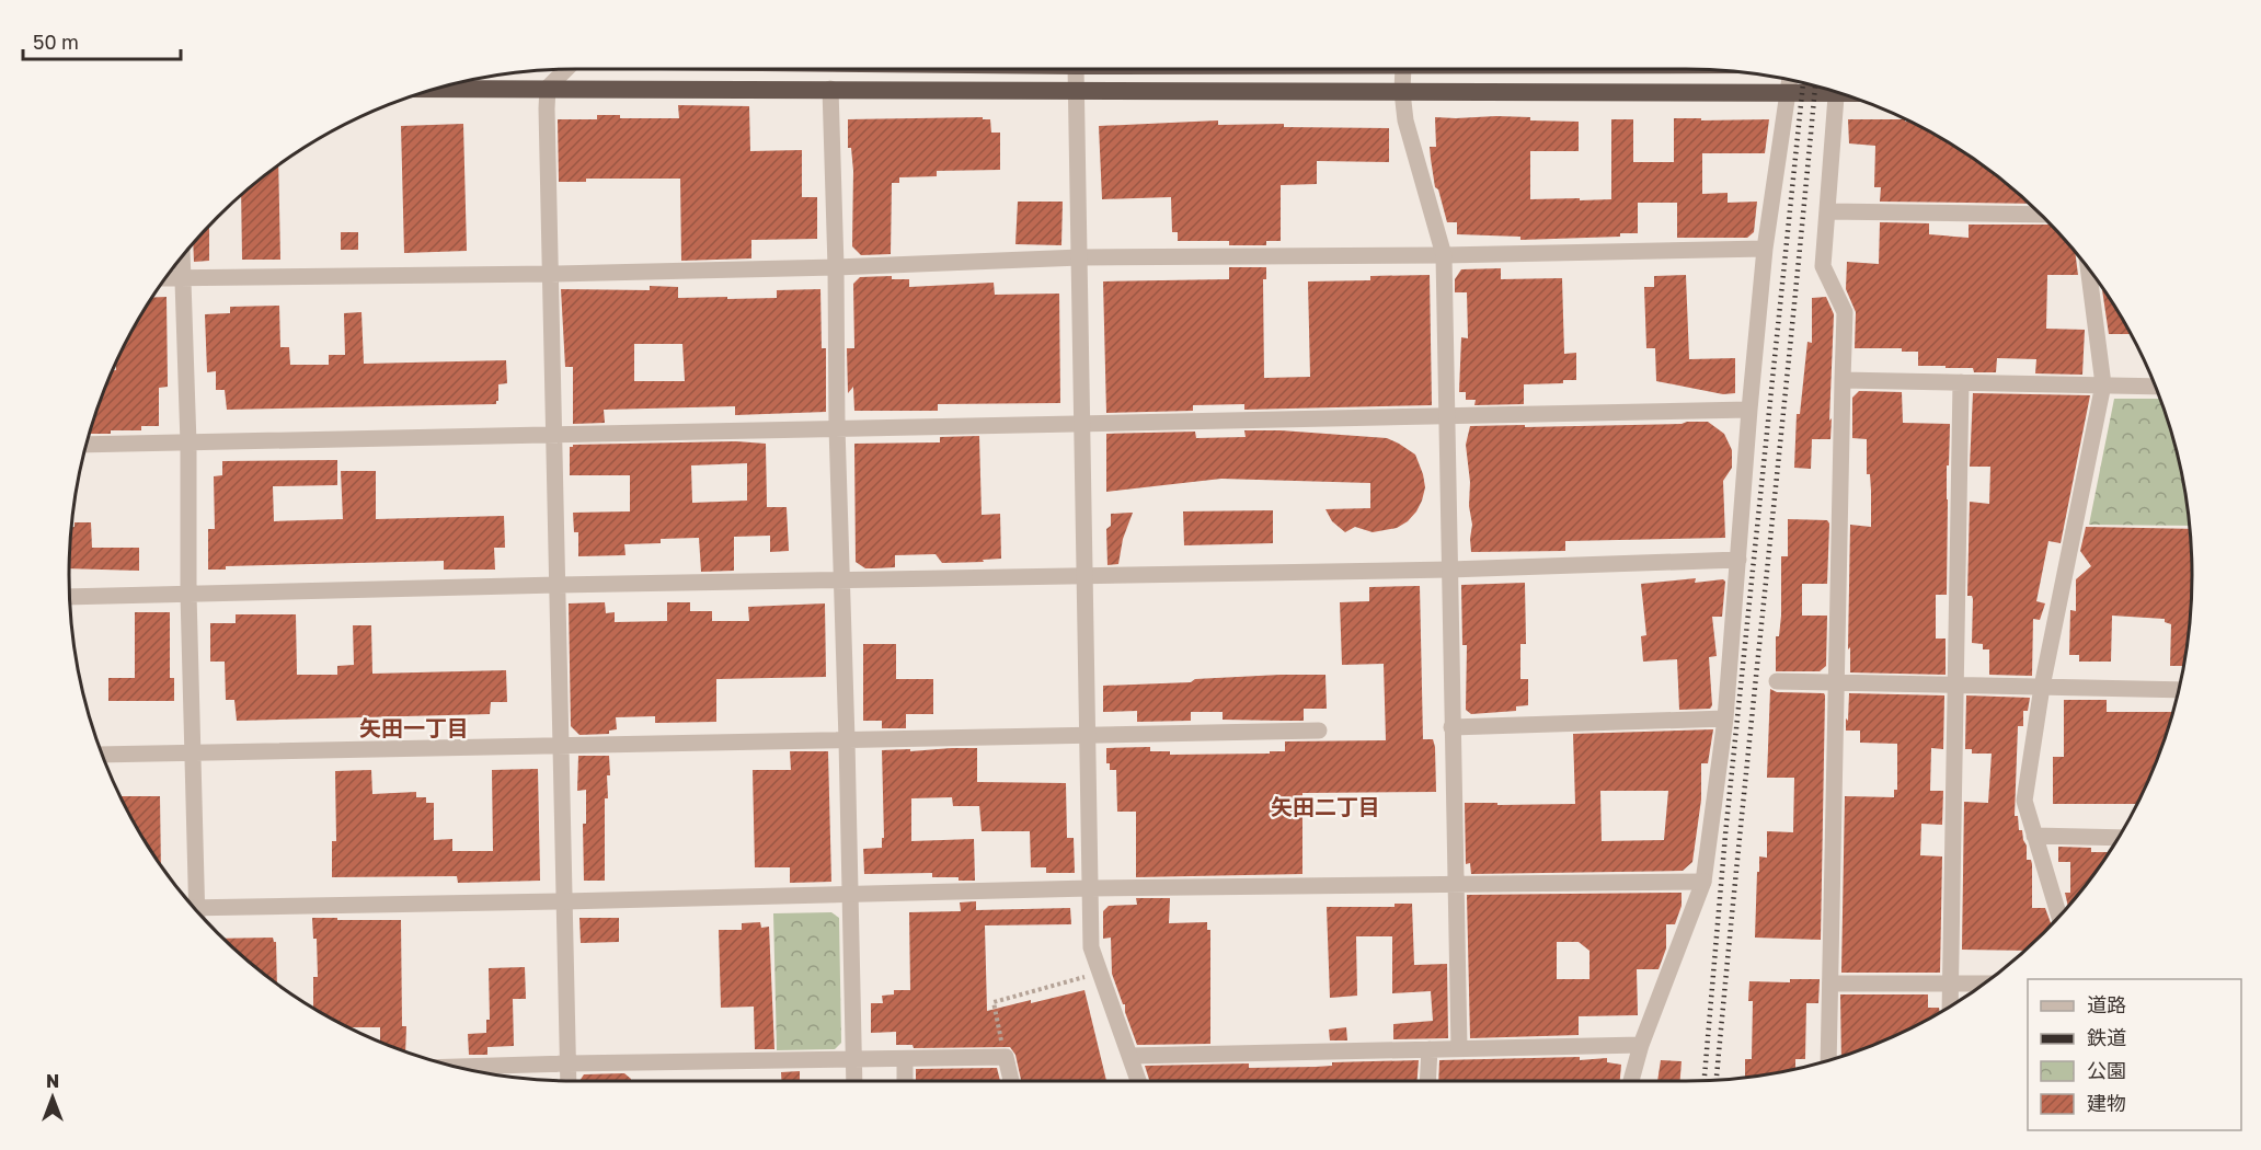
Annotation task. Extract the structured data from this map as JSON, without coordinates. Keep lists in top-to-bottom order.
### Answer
{
  "districts": ["矢田一丁目", "矢田二丁目"],
  "legend": [
    "道路",
    "鉄道",
    "公園",
    "建物"
  ],
  "scale_bar": "50 m",
  "north": "top"
}
